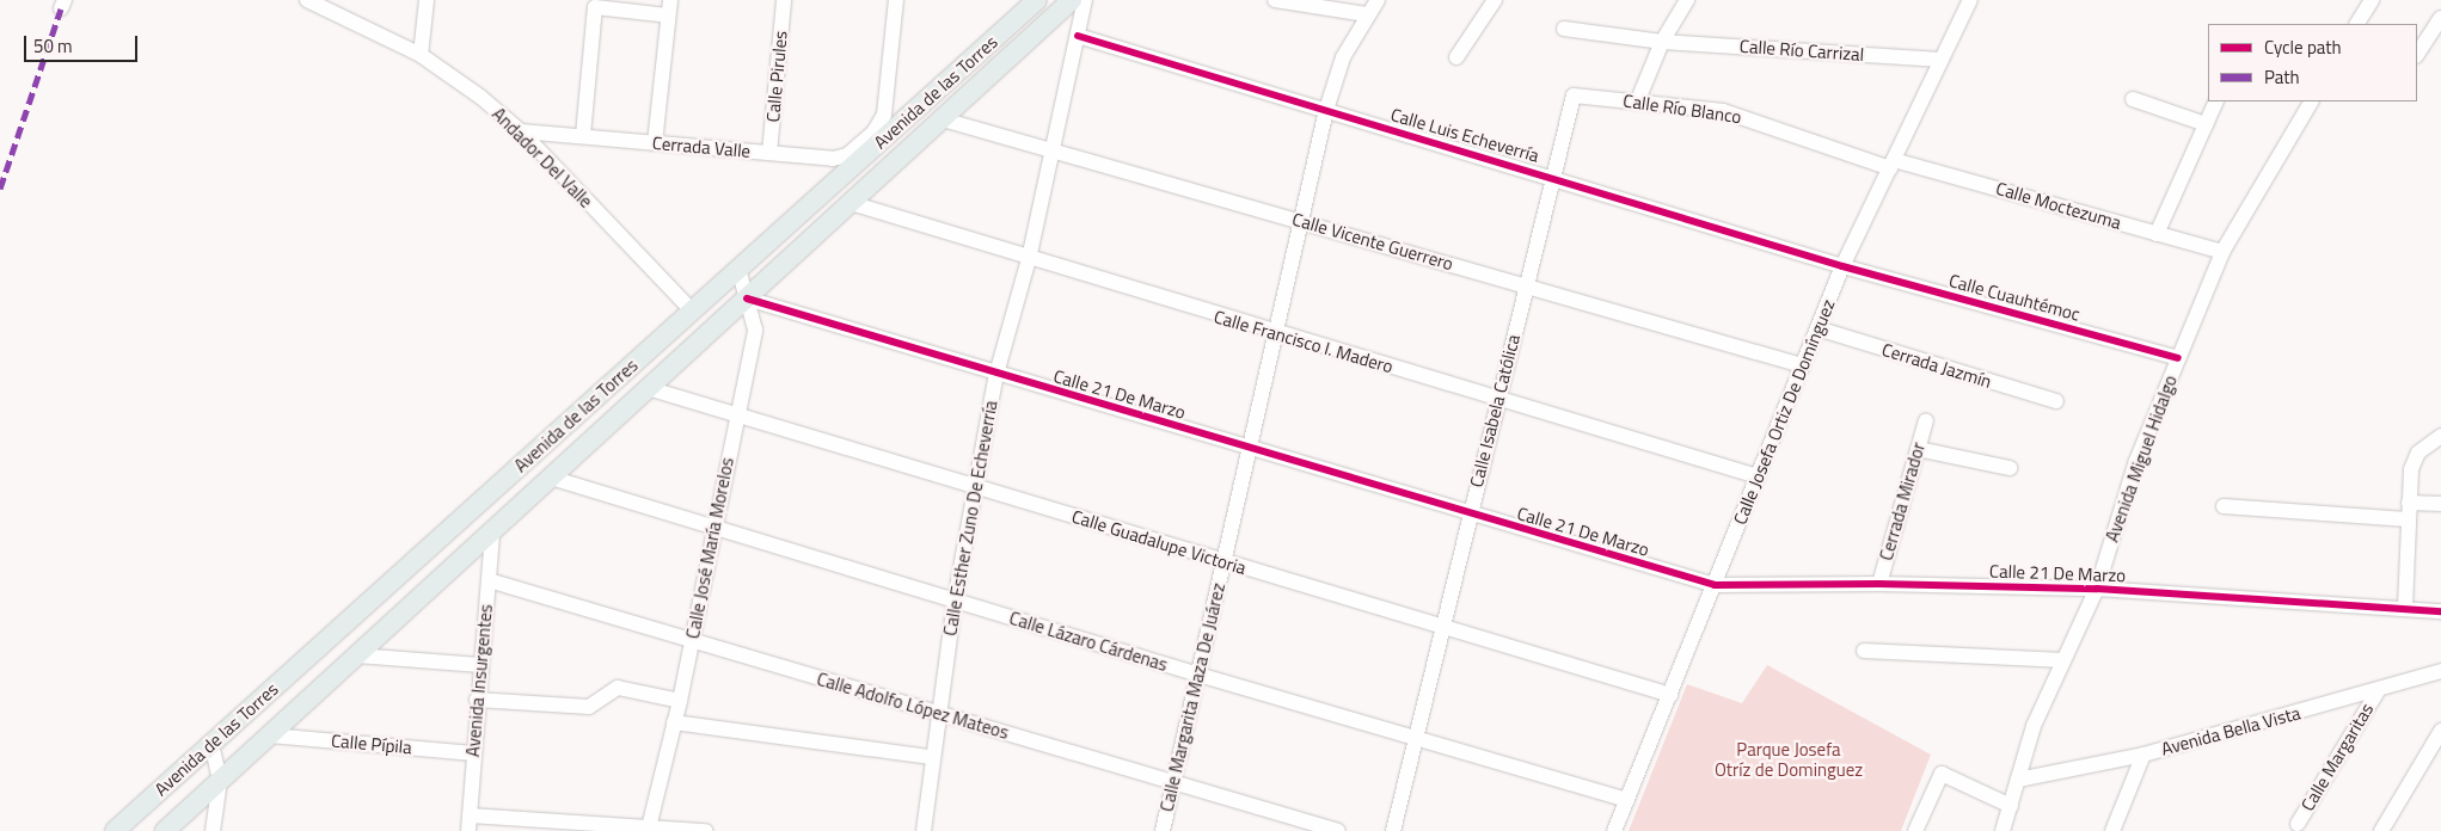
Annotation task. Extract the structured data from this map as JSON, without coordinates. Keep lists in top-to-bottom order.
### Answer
{
  "streets": {
    "main road": ["Avenida de las Torres"],
    "street": [
      "Calle Río Carrizal",
      "Calle Pirules",
      "Calle Río Blanco",
      "Calle Luis Echeverría",
      "Cerrada Valle",
      "Andador Del Valle",
      "Calle Moctezuma",
      "Calle Vicente Guerrero",
      "Calle Cuauhtémoc",
      "Calle Francisco I. Madero",
      "Cerrada Jazmín",
      "Calle 21 De Marzo",
      "Calle Isabela Católica",
      "Calle Josefa Ortiz De Domínguez",
      "Avenida Miguel Hidalgo",
      "Cerrada Mirador",
      "Calle Esther Zuno De Echeverría",
      "Calle Guadalupe Victoria",
      "Calle José María Morelos",
      "Calle Lázaro Cárdenas",
      "Avenida Insurgentes",
      "Calle Margarita Maza De Juárez",
      "Calle Adolfo López Mateos",
      "Avenida Bella Vista",
      "Calle Pípila",
      "Calle Margaritas"
    ]
  },
  "crossings": [
    ["Calle Río Carrizal", "Calle Josefa Ortiz De Domínguez"],
    ["Calle Pirules", "Cerrada Valle"],
    ["Avenida de las Torres", "Andador Del Valle"],
    ["Avenida de las Torres", "Calle Vicente Guerrero"],
    ["Avenida de las Torres", "Calle Francisco I. Madero"],
    ["Avenida de las Torres", "Calle 21 De Marzo"],
    ["Avenida de las Torres", "Calle Guadalupe Victoria"],
    ["Avenida de las Torres", "Calle José María Morelos"],
    ["Avenida de las Torres", "Calle Lázaro Cárdenas"],
    ["Avenida de las Torres", "Avenida Insurgentes"],
    ["Avenida de las Torres", "Calle Pípila"],
    ["Calle Río Blanco", "Calle Moctezuma"],
    ["Calle Río Blanco", "Calle Isabela Católica"],
    ["Calle Río Blanco", "Calle Josefa Ortiz De Domínguez"],
    ["Calle Luis Echeverría", "Calle Cuauhtémoc"],
    ["Calle Luis Echeverría", "Calle Isabela Católica"],
    ["Calle Luis Echeverría", "Calle Josefa Ortiz De Domínguez"],
    ["Calle Luis Echeverría", "Calle Esther Zuno De Echeverría"],
    ["Calle Luis Echeverría", "Calle Margarita Maza De Juárez"],
    ["Cerrada Valle", "Andador Del Valle"],
    ["Calle Moctezuma", "Calle Josefa Ortiz De Domínguez"],
    ["Calle Moctezuma", "Avenida Miguel Hidalgo"],
    ["Calle Vicente Guerrero", "Calle Isabela Católica"],
    ["Calle Vicente Guerrero", "Calle Josefa Ortiz De Domínguez"],
    ["Calle Vicente Guerrero", "Calle Esther Zuno De Echeverría"],
    ["Calle Vicente Guerrero", "Calle Margarita Maza De Juárez"],
    ["Calle Cuauhtémoc", "Calle Josefa Ortiz De Domínguez"],
    ["Calle Cuauhtémoc", "Avenida Miguel Hidalgo"],
    ["Calle Francisco I. Madero", "Calle Isabela Católica"],
    ["Calle Francisco I. Madero", "Calle Josefa Ortiz De Domínguez"],
    ["Calle Francisco I. Madero", "Calle Esther Zuno De Echeverría"],
    ["Calle Francisco I. Madero", "Calle Margarita Maza De Juárez"],
    ["Cerrada Jazmín", "Calle Josefa Ortiz De Domínguez"],
    ["Calle 21 De Marzo", "Calle Isabela Católica"],
    ["Calle 21 De Marzo", "Calle Josefa Ortiz De Domínguez"],
    ["Calle 21 De Marzo", "Avenida Miguel Hidalgo"],
    ["Calle 21 De Marzo", "Cerrada Mirador"],
    ["Calle 21 De Marzo", "Calle Esther Zuno De Echeverría"],
    ["Calle 21 De Marzo", "Calle José María Morelos"],
    ["Calle 21 De Marzo", "Calle Margarita Maza De Juárez"],
    ["Calle Isabela Católica", "Calle Guadalupe Victoria"],
    ["Calle Isabela Católica", "Calle Lázaro Cárdenas"],
    ["Calle Josefa Ortiz De Domínguez", "Calle Guadalupe Victoria"],
    ["Calle Josefa Ortiz De Domínguez", "Calle Lázaro Cárdenas"],
    ["Avenida Miguel Hidalgo", "Avenida Bella Vista"],
    ["Calle Esther Zuno De Echeverría", "Calle Guadalupe Victoria"],
    ["Calle Esther Zuno De Echeverría", "Calle Lázaro Cárdenas"],
    ["Calle Esther Zuno De Echeverría", "Calle Adolfo López Mateos"],
    ["Calle Guadalupe Victoria", "Calle José María Morelos"],
    ["Calle Guadalupe Victoria", "Calle Margarita Maza De Juárez"],
    ["Calle José María Morelos", "Calle Lázaro Cárdenas"],
    ["Calle José María Morelos", "Calle Adolfo López Mateos"],
    ["Calle Lázaro Cárdenas", "Calle Margarita Maza De Juárez"],
    ["Avenida Insurgentes", "Calle Adolfo López Mateos"],
    ["Avenida Insurgentes", "Calle Pípila"],
    ["Calle Margarita Maza De Juárez", "Calle Adolfo López Mateos"],
    ["Avenida Bella Vista", "Calle Margaritas"]
  ],
  "parks": ["Parque Josefa Otríz de Dominguez"],
  "legend": ["Cycle path", "Path"],
  "scale_bar": "50 m"
}
